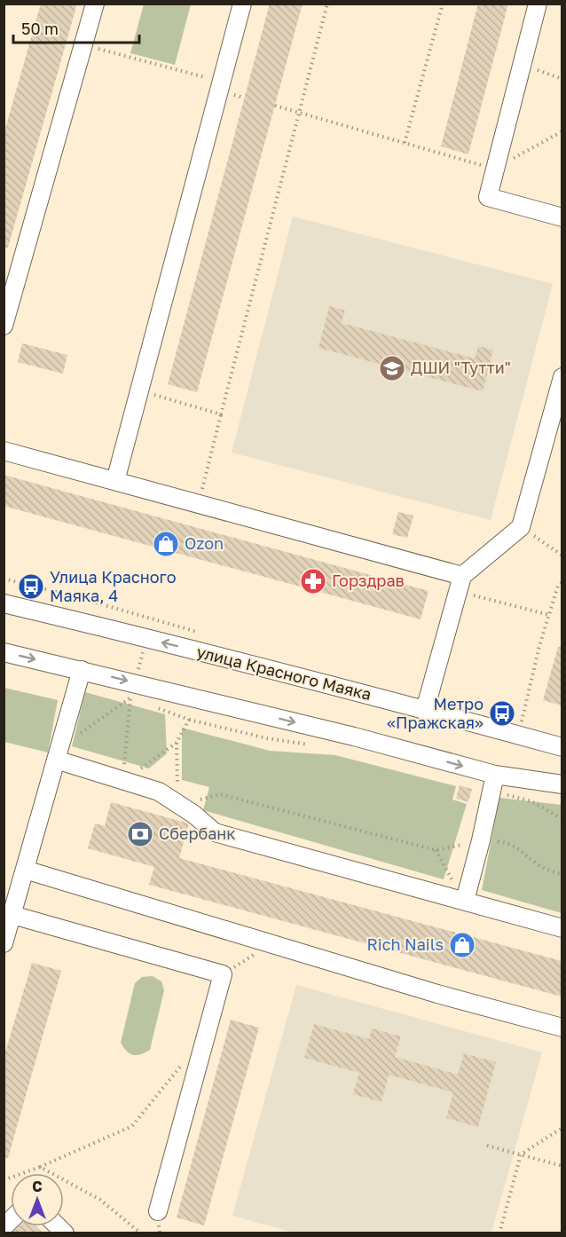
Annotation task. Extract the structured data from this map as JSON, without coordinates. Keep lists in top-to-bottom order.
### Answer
{
  "streets": {
    "street": ["улица Красного Маяка"]
  },
  "places": {
    "school or university": ["ДШИ \"Тутти\""],
    "shop": ["Ozon", "Rich Nails"],
    "pharmacy": ["Горздрав"],
    "bus stop": ["Улица Красного Маяка, 4", "Метро «Пражская»"],
    "bank": ["Сбербанк"]
  },
  "scale_bar": "50 m",
  "north": "top"
}
